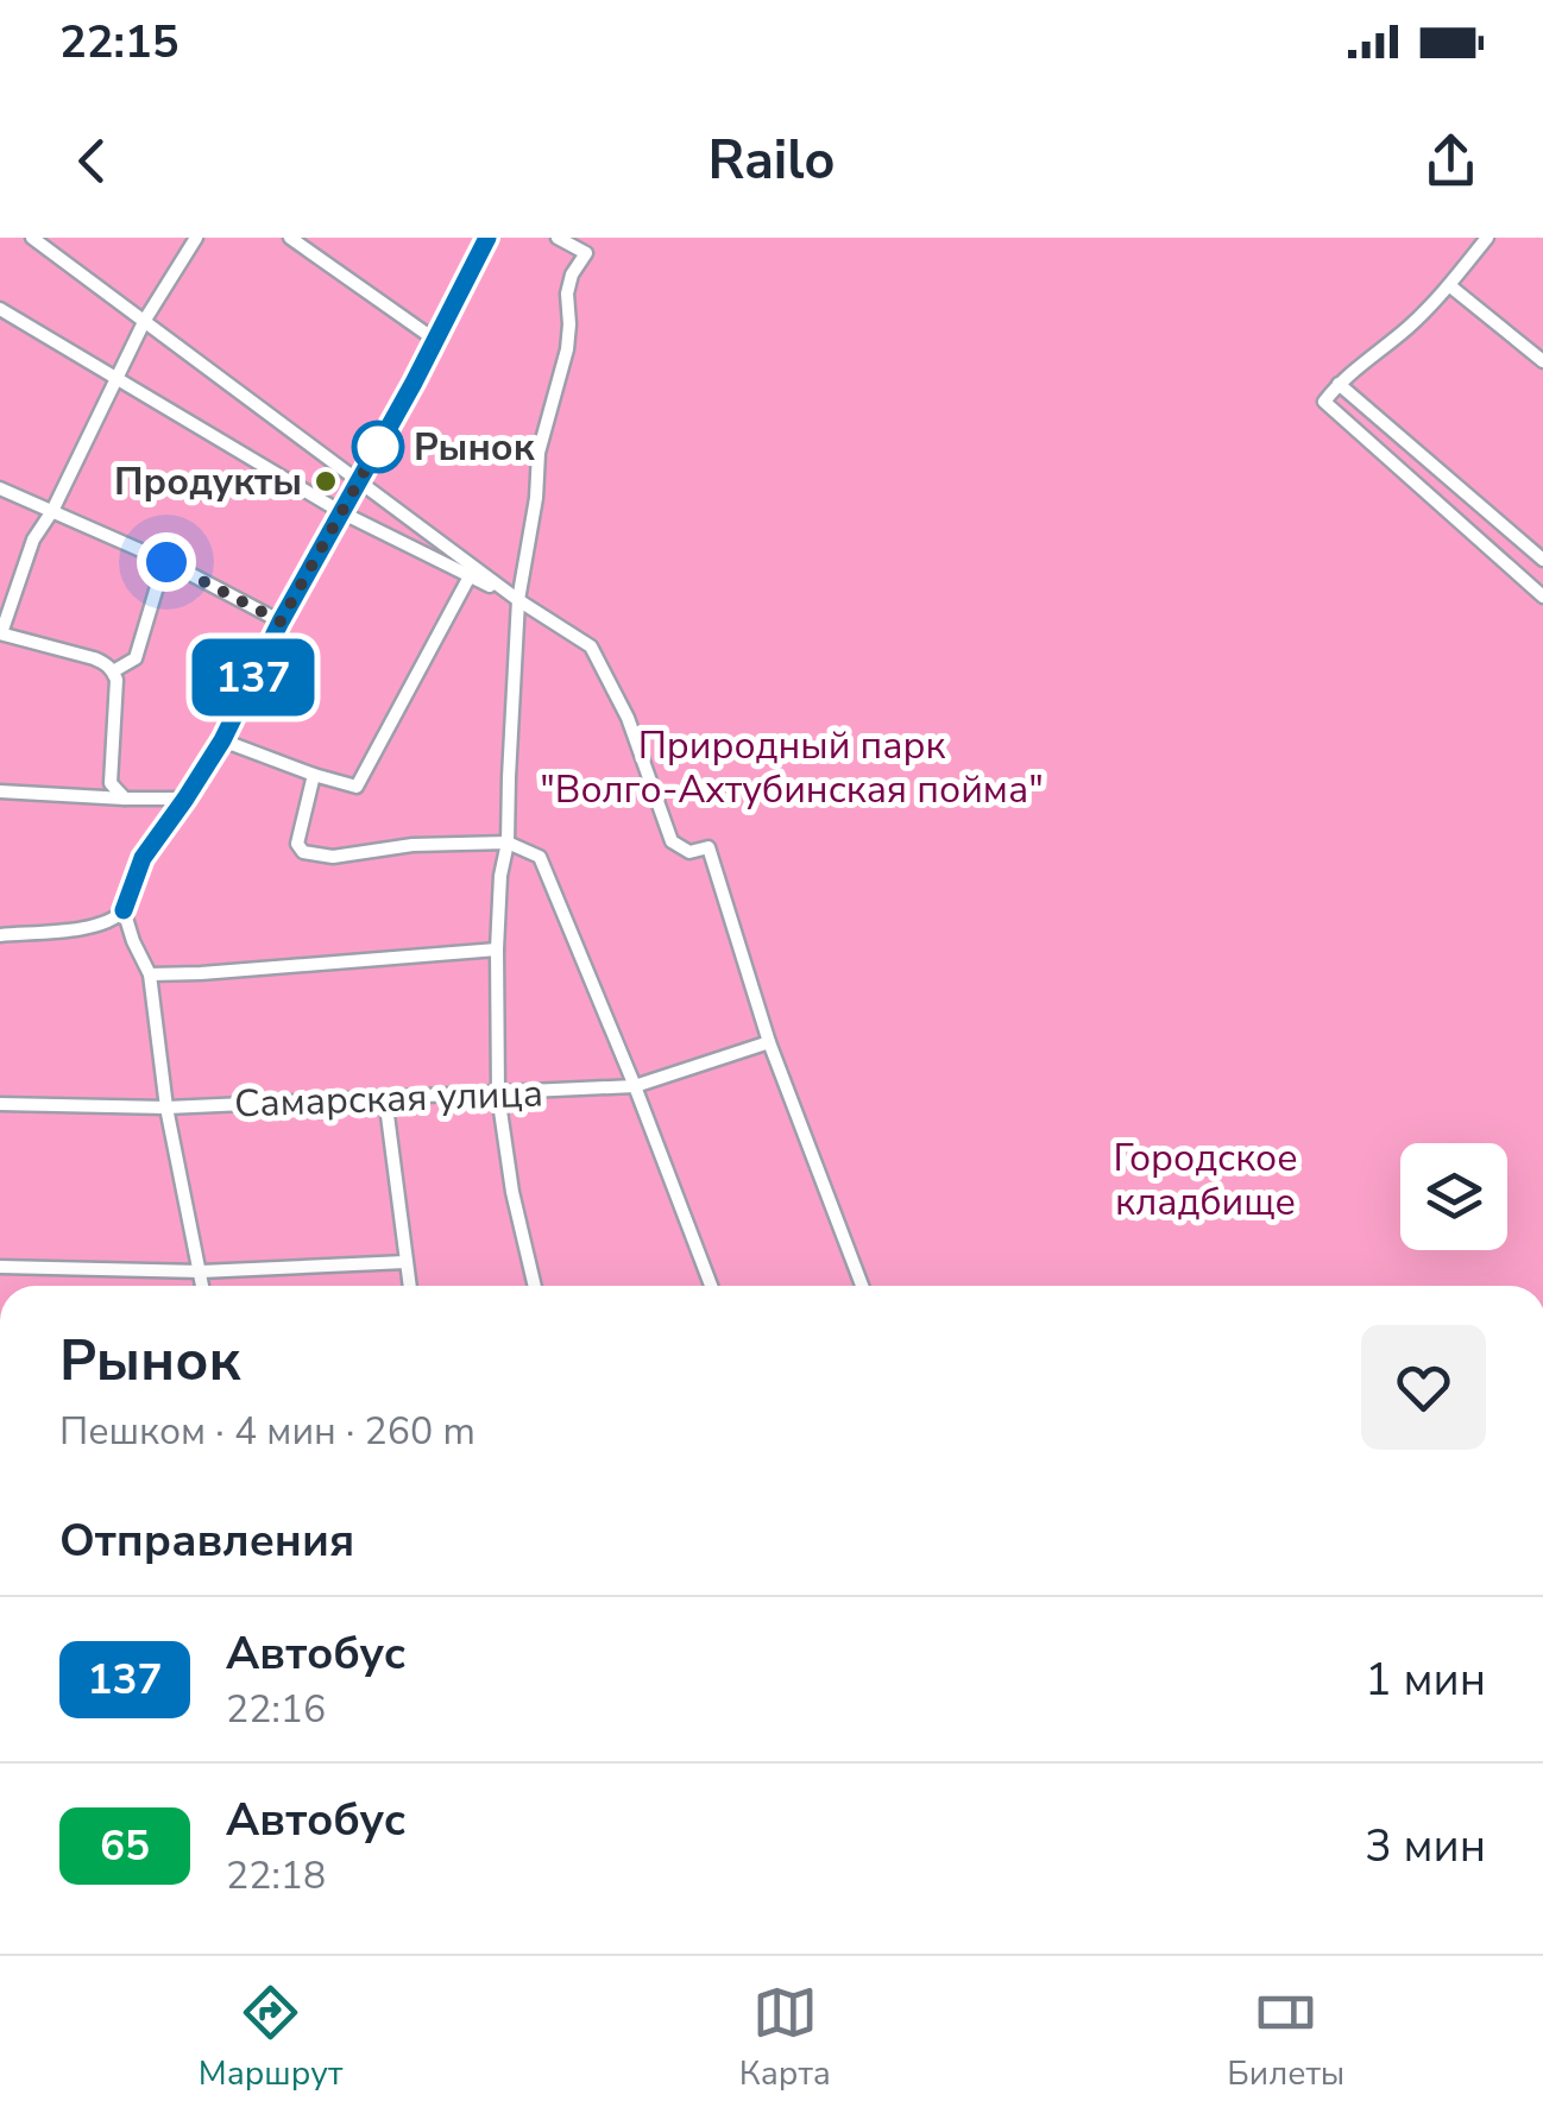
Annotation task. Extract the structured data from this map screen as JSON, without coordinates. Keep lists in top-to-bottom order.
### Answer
{
  "streets": {
    "street": ["Самарская улица"]
  },
  "parks": ["Природный парк \"Волго-Ахтубинская пойма\"", "Городское кладбище"],
  "places": ["Рынок", "Продукты"],
  "lines": ["bus line 137"],
  "page": {
    "status": "22:15",
    "header": "Railo",
    "on_map": "137",
    "heading": [
      ["Рынок", "Пешком · 4 мин · 260 m"],
      "Отправления"
    ],
    "list": [
      {
        "mark": "137",
        "name": "Автобус",
        "note": "22:16",
        "value": "1 мин"
      },
      {
        "mark": "65",
        "name": "Автобус",
        "note": "22:18",
        "value": "3 мин"
      }
    ],
    "tabs": ["Маршрут", "Карта", "Билеты"]
  }
}
